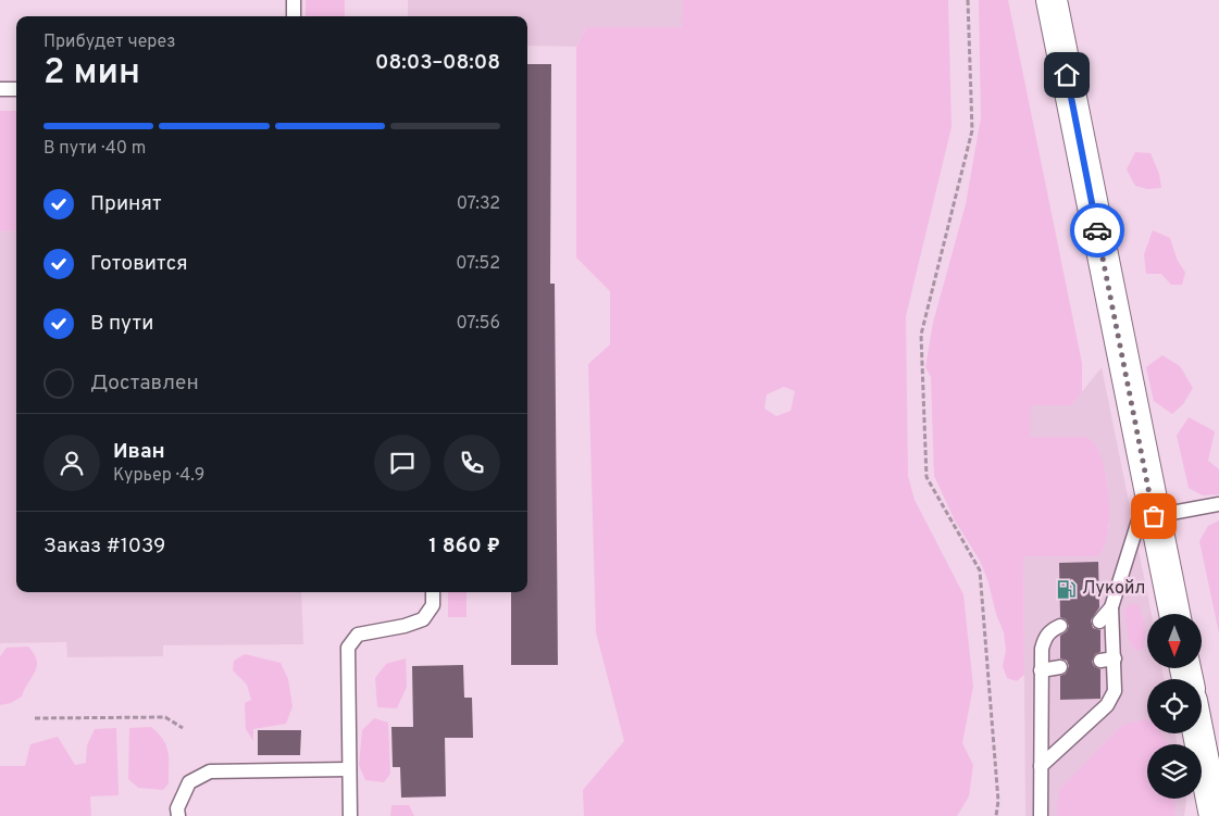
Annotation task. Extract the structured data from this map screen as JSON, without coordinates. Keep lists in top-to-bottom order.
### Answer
{
  "places": {
    "fuel station": ["Лукойл"]
  },
  "north": "bottom",
  "page": {
    "heading": ["2 мин", "Прибудет через", "08:03–08:08"],
    "panel": [
      "Иван",
      "Курьер · 4.9",
      "Заказ #1039",
      "1 860 ₽"
    ],
    "bar": "В пути · 40 m",
    "list": [
      ["Принят", "07:32"],
      ["Готовится", "07:52"],
      ["В пути", "07:56"],
      "Доставлен"
    ]
  }
}
